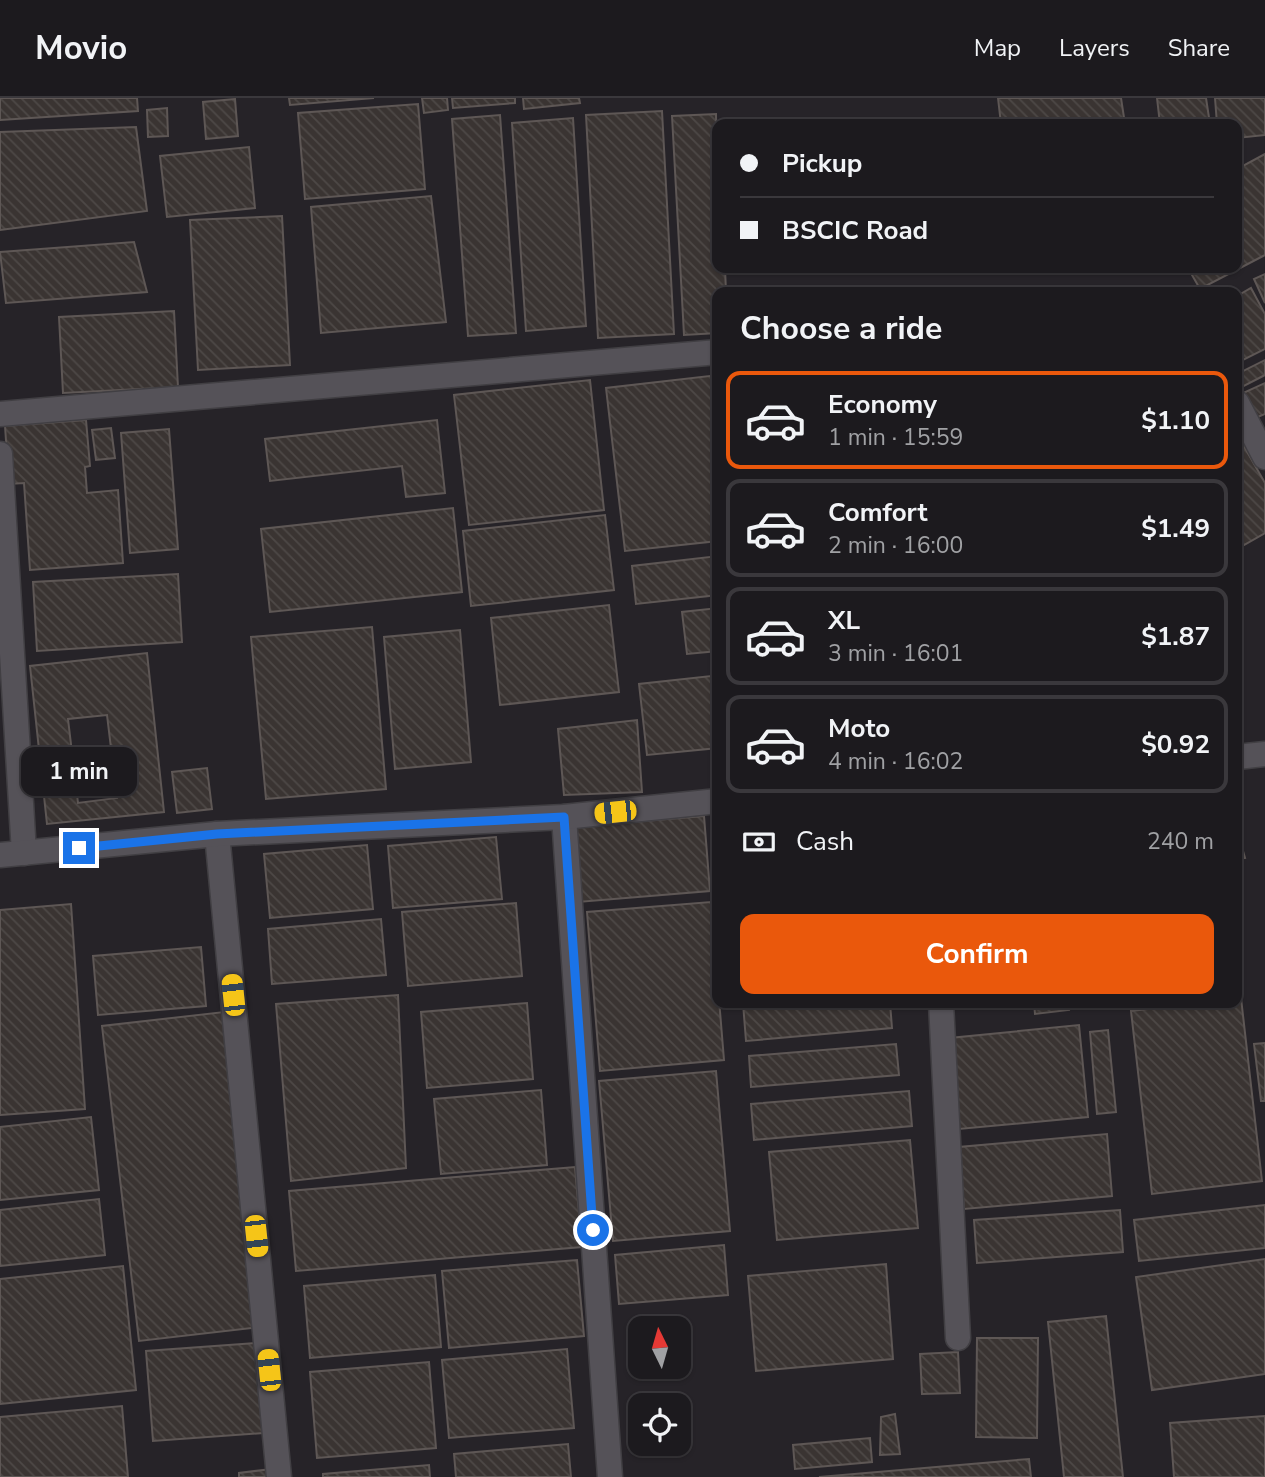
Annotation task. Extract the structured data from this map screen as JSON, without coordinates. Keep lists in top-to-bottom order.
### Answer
{
  "north": "top",
  "page": {
    "header": "Movio",
    "nav": ["Map", "Layers", "Share"],
    "banner": ["Pickup", "BSCIC Road"],
    "heading": "Choose a ride",
    "list": [
      {
        "name": "Economy",
        "note": "1 min · 15:59",
        "value": "$1.10"
      },
      {
        "name": "Comfort",
        "note": "2 min · 16:00",
        "value": "$1.49"
      },
      {
        "name": "XL",
        "note": "3 min · 16:01",
        "value": "$1.87"
      },
      {
        "name": "Moto",
        "note": "4 min · 16:02",
        "value": "$0.92"
      }
    ],
    "bubble": "1 min",
    "pay": ["Cash", "240 m"],
    "buttons": "Confirm"
  }
}
